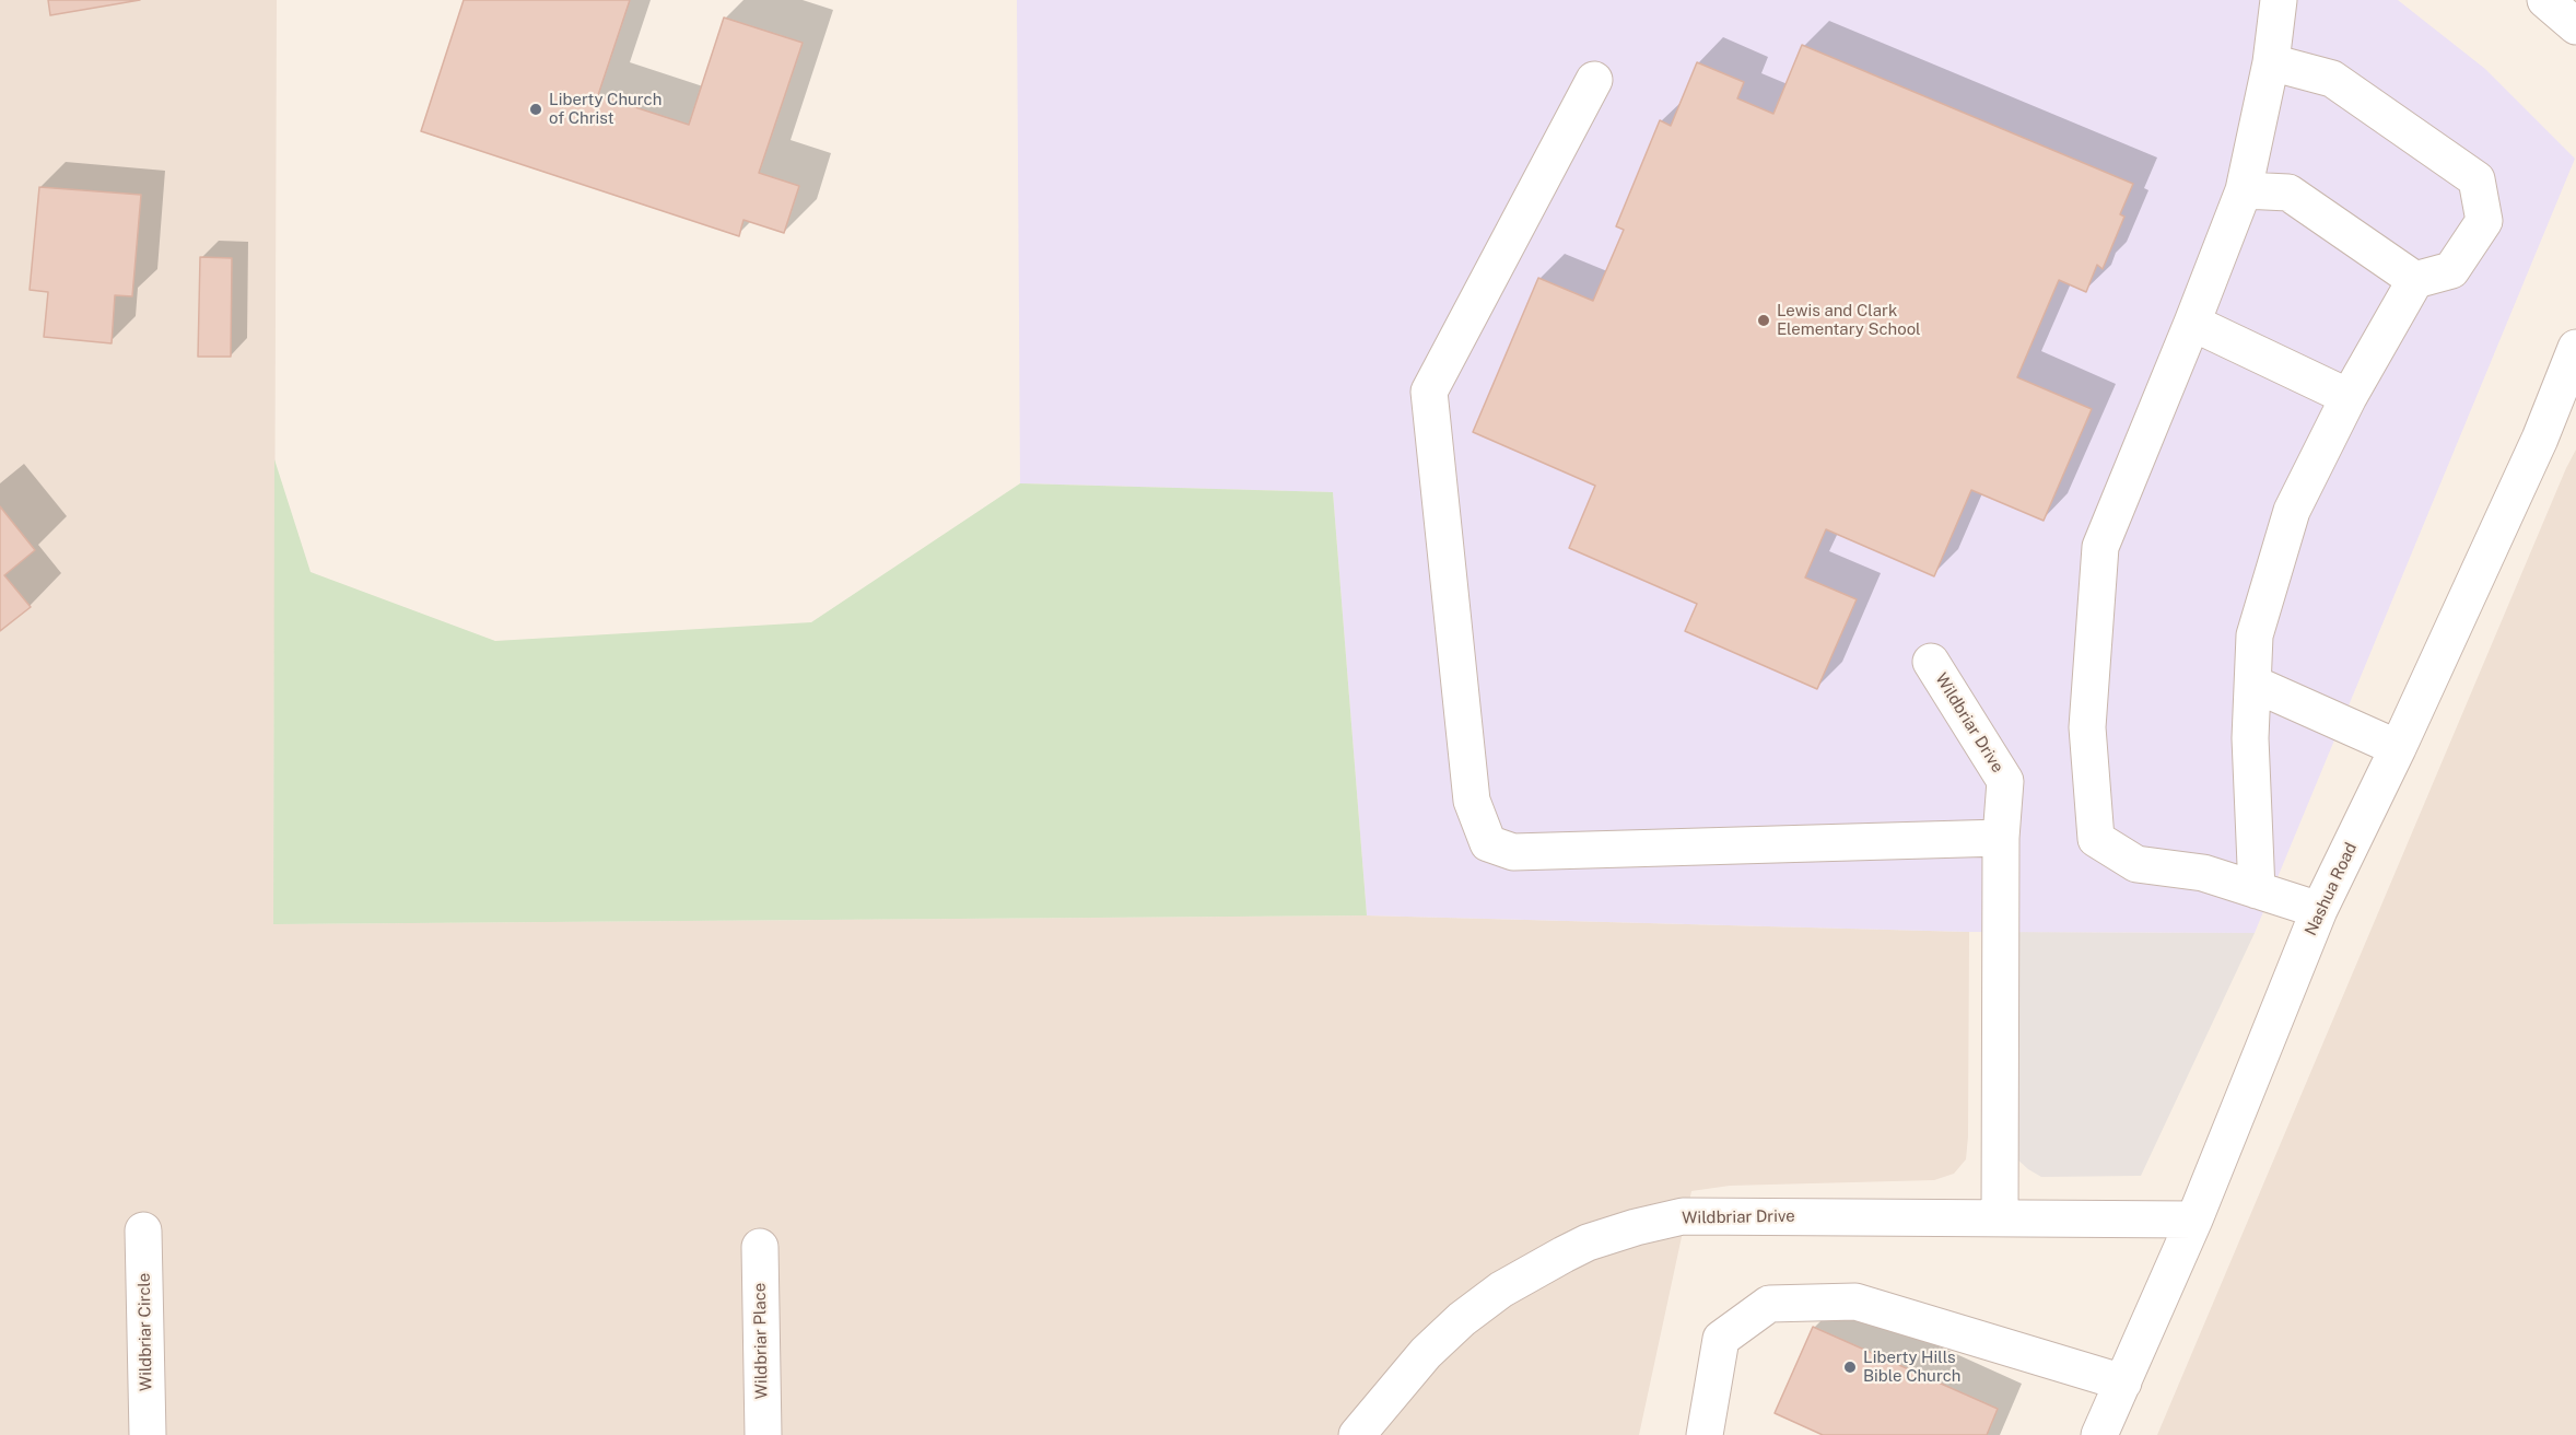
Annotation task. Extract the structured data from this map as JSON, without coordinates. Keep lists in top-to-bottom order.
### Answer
{
  "streets": {
    "street": [
      "Wildbriar Drive",
      "Nashua Road",
      "Wildbriar Circle",
      "Wildbriar Place"
    ]
  },
  "crossings": [
    ["Wildbriar Drive", "Nashua Road"]
  ],
  "places": ["Liberty Church of Christ", "Lewis and Clark Elementary School", "Liberty Hills Bible Church"]
}
